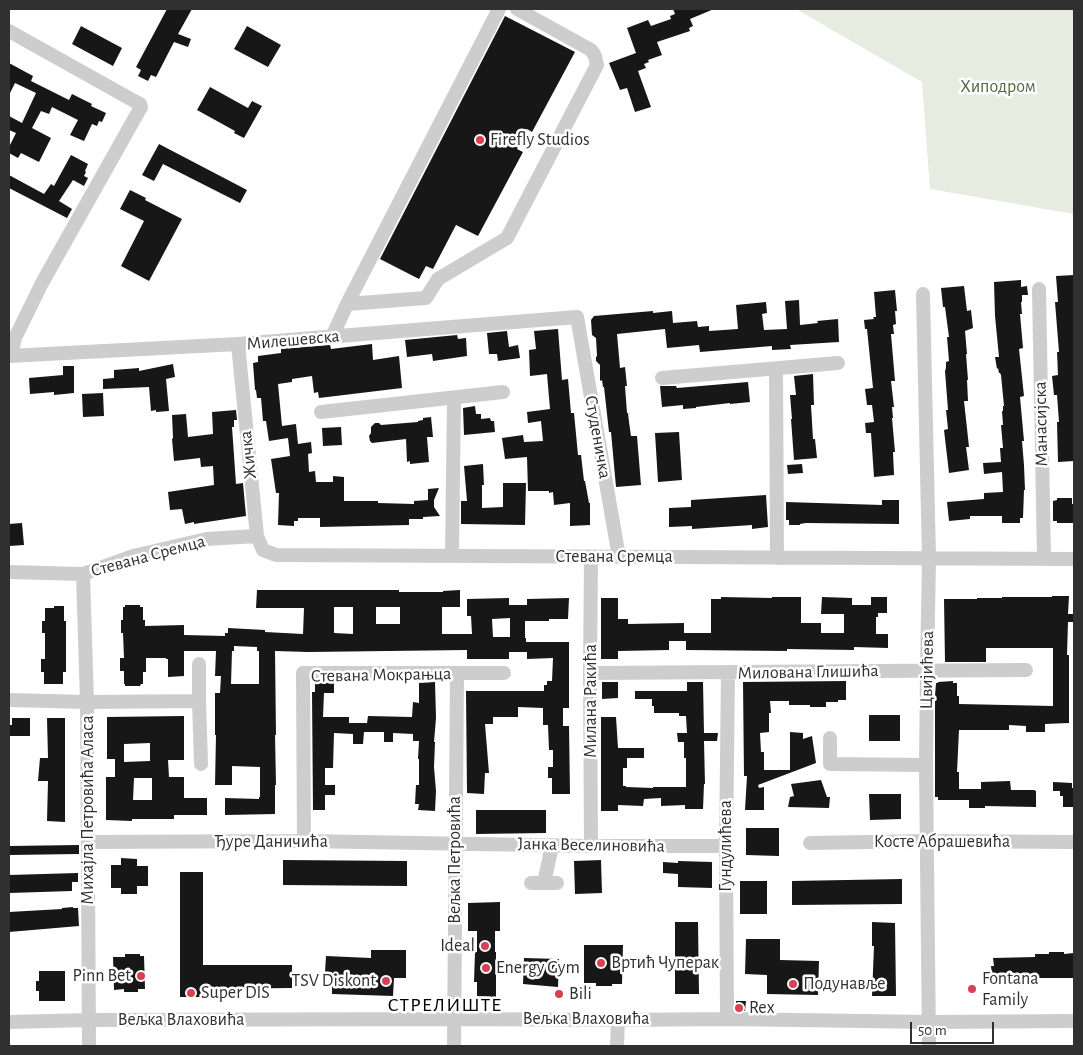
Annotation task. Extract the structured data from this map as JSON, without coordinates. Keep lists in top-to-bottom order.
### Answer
{
  "streets": {
    "street": [
      "Милешевска",
      "Манасијска",
      "Студеничка",
      "Жичка",
      "Стевана Сремца",
      "Цвијићева",
      "Милована Глишића",
      "Стевана Мокрањца",
      "Милана Ракића",
      "Михајла Петровића Аласа",
      "Ђуре Даничића",
      "Косте Абрашевића",
      "Јанка Веселиновића",
      "Гундулићева",
      "Вељка Петровића",
      "Вељка Влаховића"
    ]
  },
  "crossings": [
    ["Милешевска", "Студеничка"],
    ["Милешевска", "Жичка"],
    ["Манасијска", "Стевана Сремца"],
    ["Студеничка", "Стевана Сремца"],
    ["Жичка", "Стевана Сремца"],
    ["Стевана Сремца", "Цвијићева"],
    ["Стевана Сремца", "Милана Ракића"],
    ["Стевана Сремца", "Михајла Петровића Аласа"],
    ["Цвијићева", "Милована Глишића"],
    ["Цвијићева", "Косте Абрашевића"],
    ["Цвијићева", "Вељка Влаховића"],
    ["Милована Глишића", "Милана Ракића"],
    ["Милована Глишића", "Гундулићева"],
    ["Стевана Мокрањца", "Ђуре Даничића"],
    ["Стевана Мокрањца", "Вељка Петровића"],
    ["Милана Ракића", "Јанка Веселиновића"],
    ["Михајла Петровића Аласа", "Ђуре Даничића"],
    ["Михајла Петровића Аласа", "Вељка Влаховића"],
    ["Ђуре Даничића", "Јанка Веселиновића"],
    ["Ђуре Даничића", "Вељка Петровића"],
    ["Јанка Веселиновића", "Гундулићева"],
    ["Јанка Веселиновића", "Вељка Петровића"],
    ["Гундулићева", "Вељка Влаховића"],
    ["Вељка Петровића", "Вељка Влаховића"]
  ],
  "districts": ["СТРЕЛИШТЕ"],
  "parks": ["Хиподром"],
  "places": [
    "Firefly Studios",
    "Ideal",
    "Вртић Чуперак",
    "Energy Gym",
    "Pinn Bet",
    "TSV Diskont",
    "Подунавље",
    "Fontana Family",
    "Super DIS",
    "Bili",
    "Rex"
  ],
  "scale_bar": "50 m"
}
